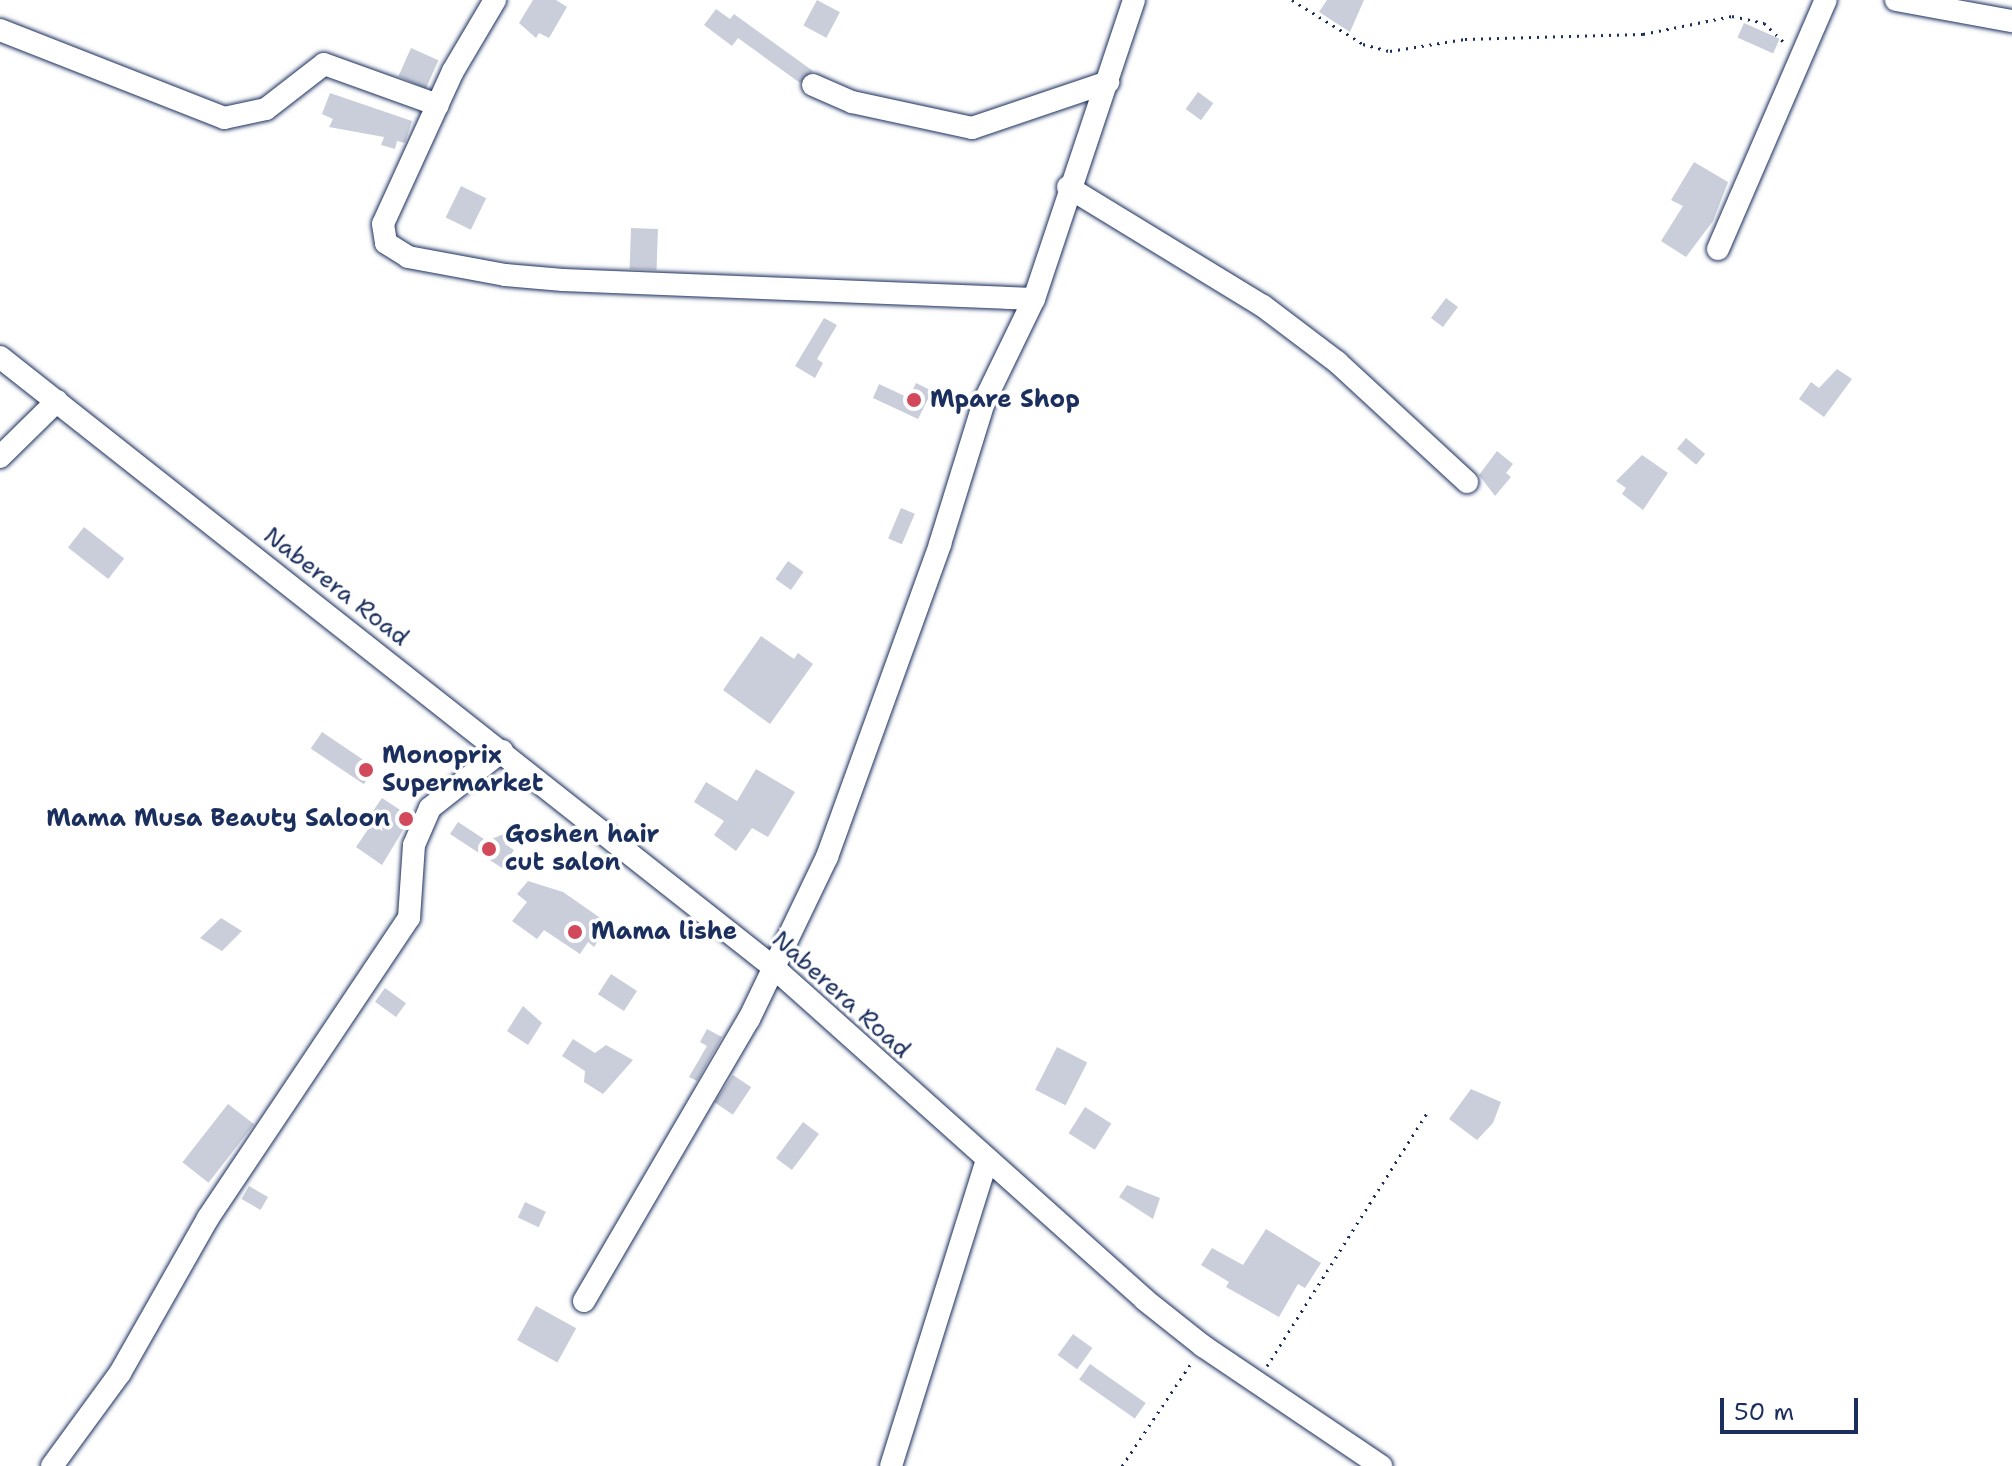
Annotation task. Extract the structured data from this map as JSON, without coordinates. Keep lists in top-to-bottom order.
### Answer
{
  "streets": {
    "street": ["Naberera Road"]
  },
  "places": [
    "Mpare Shop",
    "Monoprix Supermarket",
    "Mama Musa Beauty Saloon",
    "Goshen hair cut salon",
    "Mama lishe"
  ],
  "scale_bar": "50 m"
}
